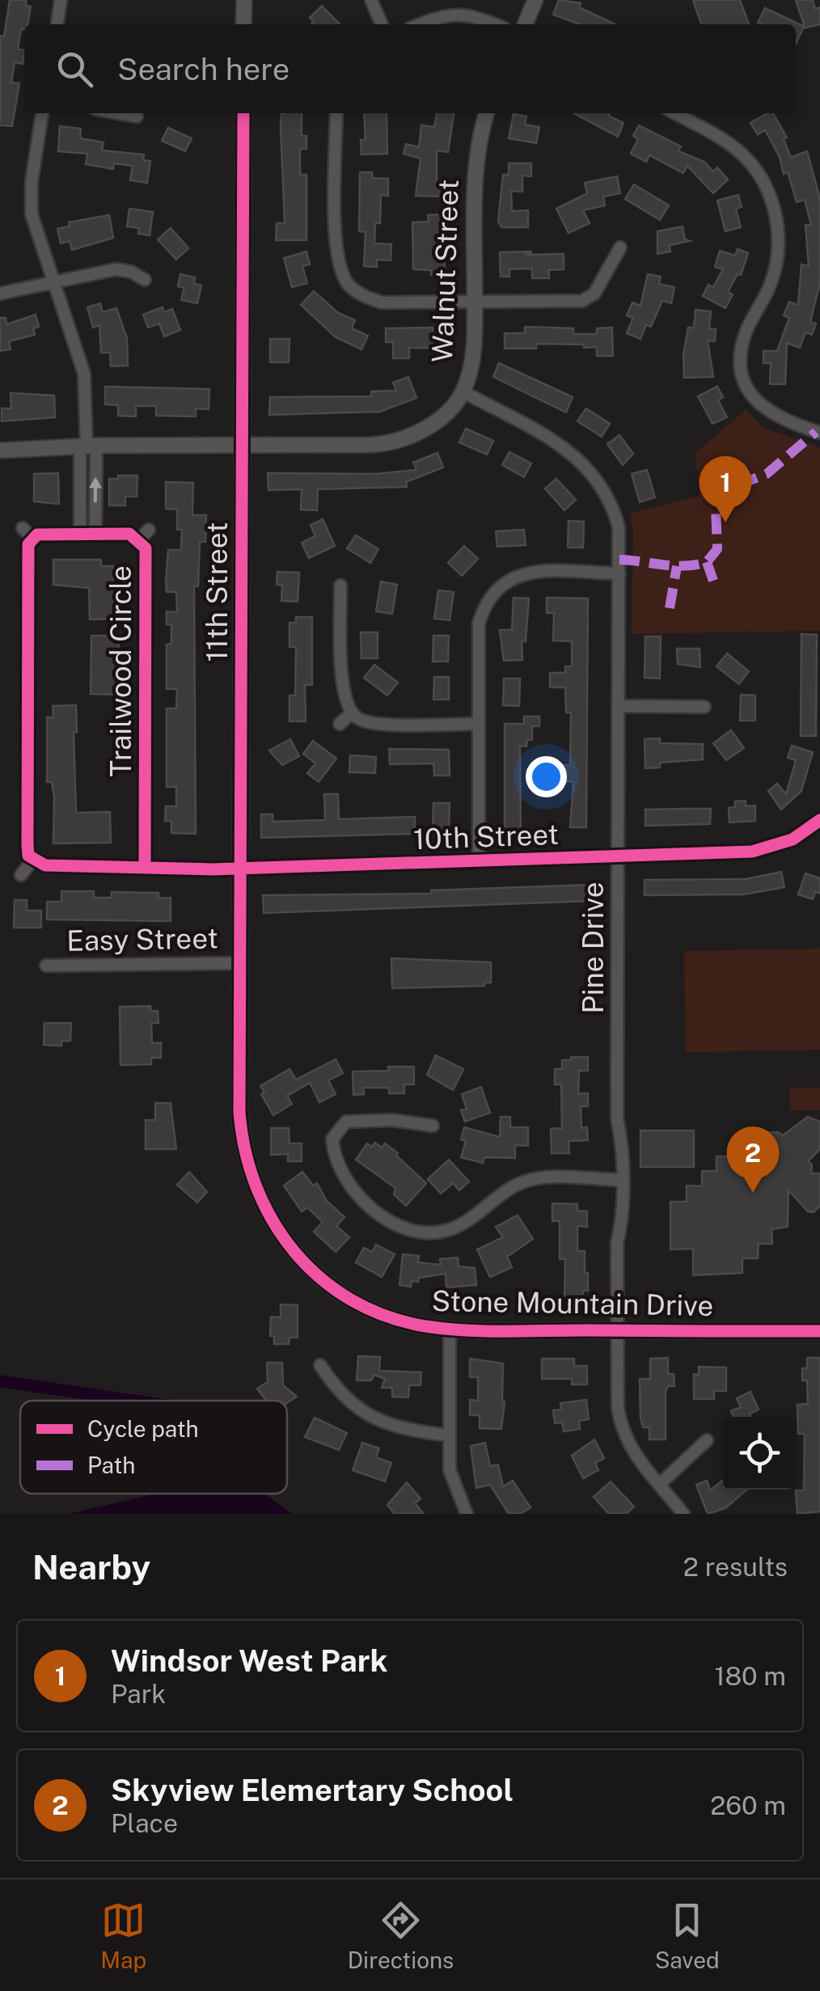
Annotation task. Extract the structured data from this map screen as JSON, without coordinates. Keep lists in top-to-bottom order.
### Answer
{
  "streets": {
    "street": [
      "Walnut Street",
      "11th Street",
      "Trailwood Circle",
      "10th Street",
      "Easy Street",
      "Pine Drive",
      "Stone Mountain Drive"
    ]
  },
  "crossings": [
    ["Walnut Street", "11th Street"],
    ["Walnut Street", "Pine Drive"],
    ["11th Street", "10th Street"],
    ["11th Street", "Easy Street"],
    ["11th Street", "Stone Mountain Drive"],
    ["Trailwood Circle", "10th Street"],
    ["10th Street", "Pine Drive"],
    ["Pine Drive", "Stone Mountain Drive"]
  ],
  "legend": ["Cycle path", "Path"],
  "page": {
    "search": "Search here",
    "pins": ["1", "2"],
    "heading": ["Nearby", "2 results"],
    "list": [
      {
        "mark": "1",
        "name": "Windsor West Park",
        "note": "Park",
        "value": "180 m"
      },
      {
        "mark": "2",
        "name": "Skyview Elemertary School",
        "note": "Place",
        "value": "260 m"
      }
    ],
    "nav": ["Map", "Directions", "Saved"]
  }
}
